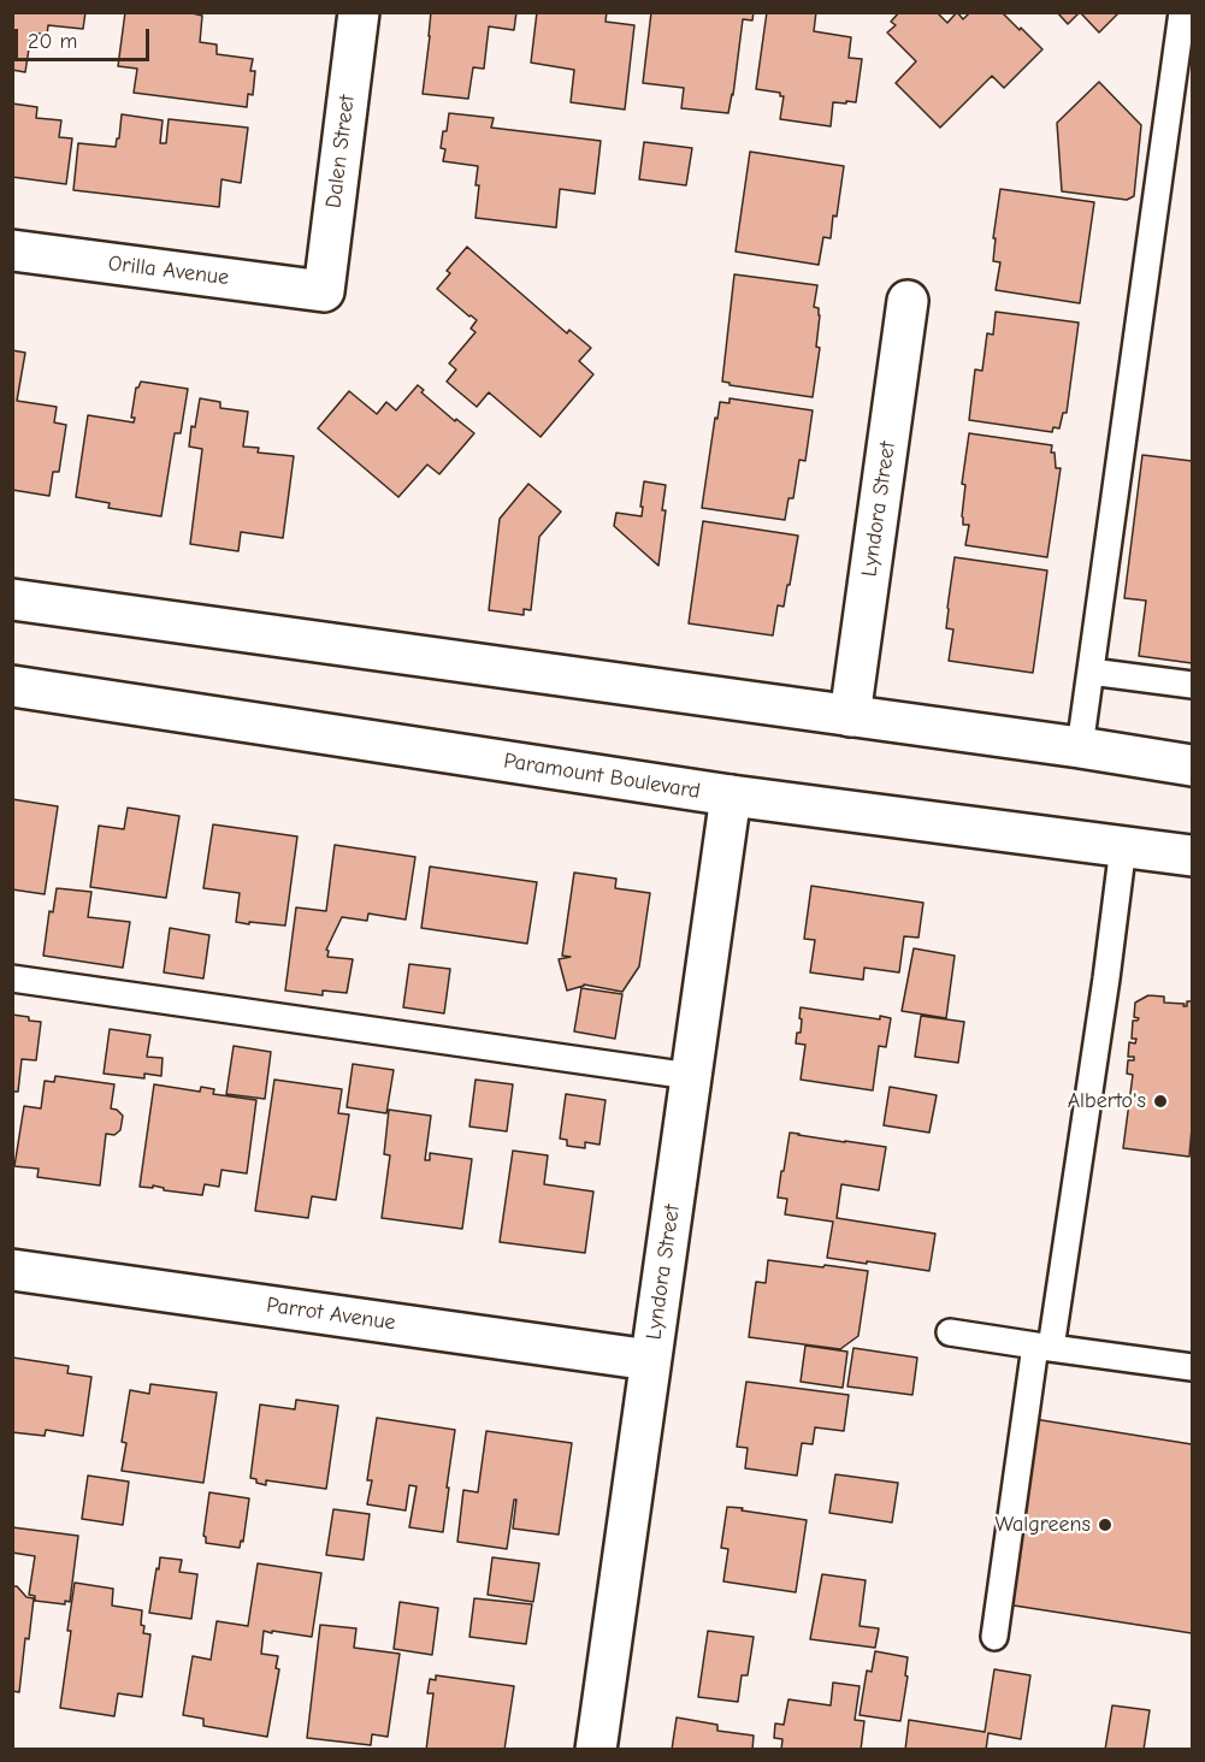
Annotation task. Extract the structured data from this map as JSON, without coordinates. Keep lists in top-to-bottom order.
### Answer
{
  "streets": {
    "street": [
      "Dalen Street",
      "Orilla Avenue",
      "Lyndora Street",
      "Paramount Boulevard",
      "Parrot Avenue"
    ]
  },
  "crossings": [
    ["Dalen Street", "Orilla Avenue"],
    ["Lyndora Street", "Paramount Boulevard"],
    ["Lyndora Street", "Parrot Avenue"]
  ],
  "places": ["Alberto's", "Walgreens"],
  "scale_bar": "20 m"
}
